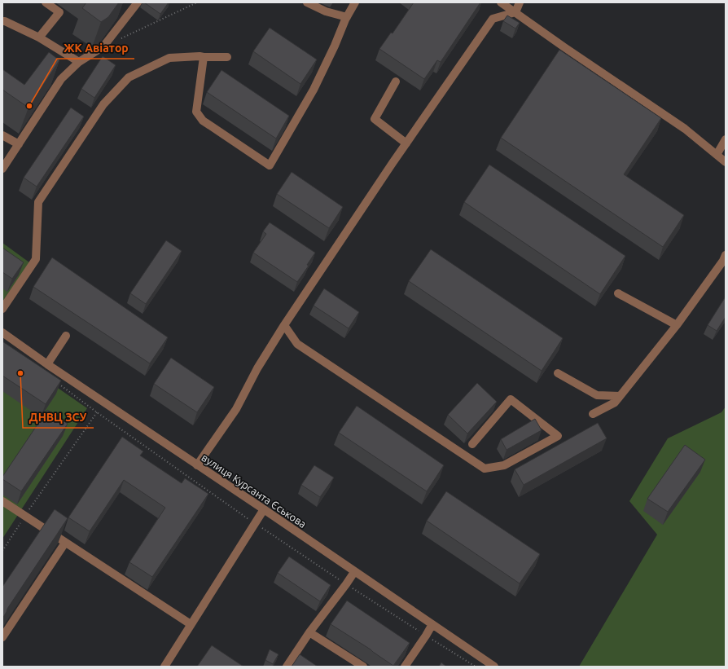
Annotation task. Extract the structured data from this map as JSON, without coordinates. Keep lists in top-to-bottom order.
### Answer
{
  "streets": {
    "street": ["вулиця Курсанта Єськова"]
  },
  "places": ["ЖК Авіатор", "ДНВЦ ЗСУ"]
}
